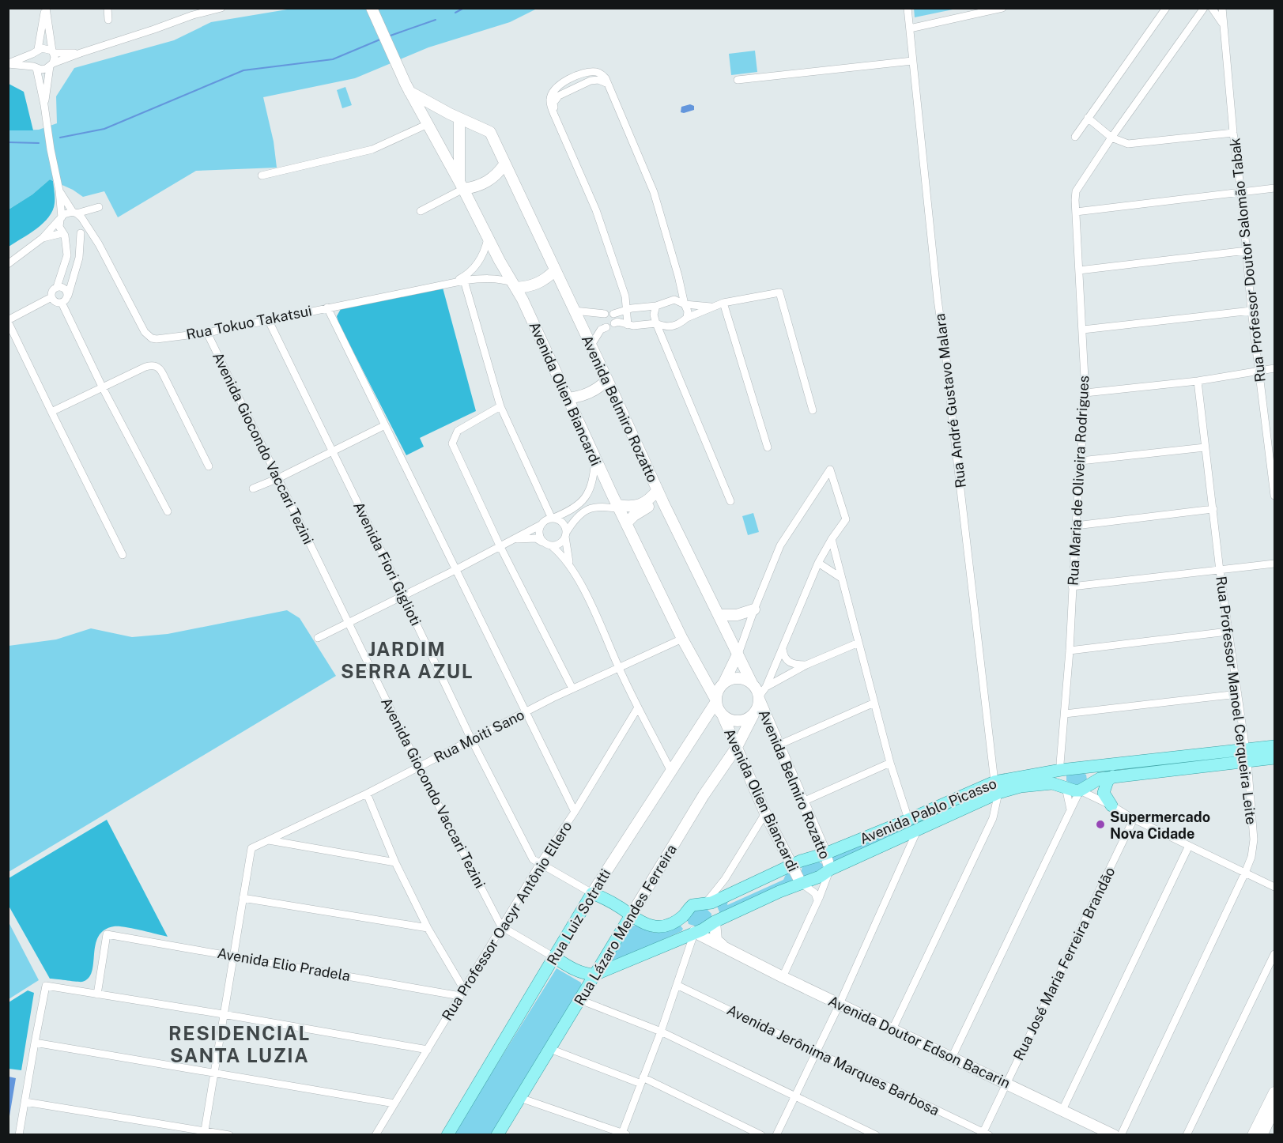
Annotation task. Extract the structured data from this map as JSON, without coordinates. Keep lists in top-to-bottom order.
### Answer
{
  "streets": {
    "main road": [
      "Avenida Fiori Giglioti",
      "Avenida Pablo Picasso",
      "Rua Luiz Sotratti",
      "Rua Lázaro Mendes Ferreira"
    ],
    "street": [
      "Rua Professor Doutor Salomão Tabak",
      "Rua Tokuo Takatsui",
      "Avenida Olien Biancardi",
      "Rua André Gustavo Malara",
      "Avenida Belmiro Rozatto",
      "Avenida Giocondo Vaccari Tezini",
      "Rua Maria de Oliveira Rodrigues",
      "Rua Professor Manoel Cerqueira Leite",
      "Rua Moiti Sano",
      "Rua Professor Oacyr Antônio Ellero",
      "Rua José Maria Ferreira Brandão",
      "Avenida Elio Pradela",
      "Avenida Doutor Edson Bacarin",
      "Avenida Jerônima Marques Barbosa"
    ]
  },
  "crossings": [
    ["Rua Tokuo Takatsui", "Avenida Olien Biancardi"],
    ["Rua Tokuo Takatsui", "Avenida Giocondo Vaccari Tezini"],
    ["Rua Tokuo Takatsui", "Avenida Fiori Giglioti"],
    ["Avenida Olien Biancardi", "Avenida Belmiro Rozatto"],
    ["Avenida Olien Biancardi", "Rua Moiti Sano"],
    ["Avenida Olien Biancardi", "Avenida Pablo Picasso"],
    ["Avenida Olien Biancardi", "Rua Luiz Sotratti"],
    ["Avenida Olien Biancardi", "Rua Lázaro Mendes Ferreira"],
    ["Rua André Gustavo Malara", "Avenida Pablo Picasso"],
    ["Rua André Gustavo Malara", "Avenida Doutor Edson Bacarin"],
    ["Avenida Belmiro Rozatto", "Avenida Pablo Picasso"],
    ["Avenida Belmiro Rozatto", "Rua Luiz Sotratti"],
    ["Avenida Belmiro Rozatto", "Rua Lázaro Mendes Ferreira"],
    ["Avenida Giocondo Vaccari Tezini", "Rua Moiti Sano"],
    ["Avenida Giocondo Vaccari Tezini", "Rua Professor Oacyr Antônio Ellero"],
    ["Rua Maria de Oliveira Rodrigues", "Avenida Pablo Picasso"],
    ["Avenida Fiori Giglioti", "Rua Moiti Sano"],
    ["Avenida Fiori Giglioti", "Avenida Pablo Picasso"],
    ["Avenida Fiori Giglioti", "Rua Luiz Sotratti"],
    ["Avenida Fiori Giglioti", "Rua Professor Oacyr Antônio Ellero"],
    ["Avenida Fiori Giglioti", "Rua Lázaro Mendes Ferreira"],
    ["Rua Professor Manoel Cerqueira Leite", "Avenida Pablo Picasso"],
    ["Avenida Pablo Picasso", "Rua Lázaro Mendes Ferreira"],
    ["Avenida Pablo Picasso", "Avenida Doutor Edson Bacarin"],
    ["Rua Luiz Sotratti", "Rua Lázaro Mendes Ferreira"],
    ["Rua Professor Oacyr Antônio Ellero", "Avenida Elio Pradela"],
    ["Rua José Maria Ferreira Brandão", "Avenida Doutor Edson Bacarin"],
    ["Rua José Maria Ferreira Brandão", "Avenida Jerônima Marques Barbosa"]
  ],
  "districts": ["JARDIM SERRA AZUL", "RESIDENCIAL SANTA LUZIA"],
  "places": ["Supermercado Nova Cidade"]
}
